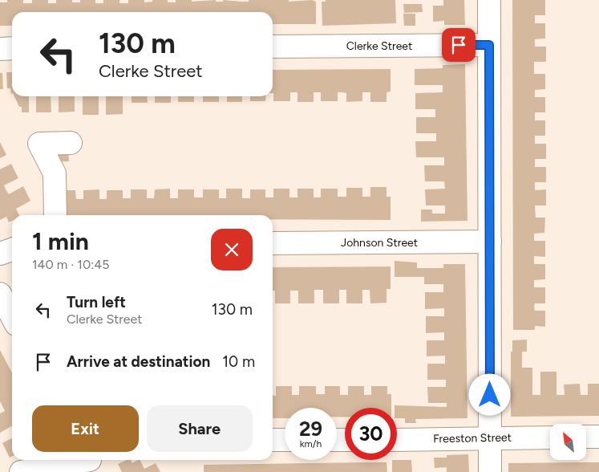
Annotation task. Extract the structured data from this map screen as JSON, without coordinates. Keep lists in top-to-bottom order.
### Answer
{
  "streets": {
    "street": ["Clerke Street", "Johnson Street", "Freeston Street"]
  },
  "north": "top left",
  "page": {
    "turn": ["130 m", "Clerke Street"],
    "heading": ["1 min", "140 m · 10:45"],
    "list": [
      {
        "name": "Turn left",
        "note": "Clerke Street",
        "value": "130 m"
      },
      {
        "name": "Arrive at destination",
        "value": "10 m"
      }
    ],
    "buttons": ["Exit", "Share"],
    "speed": "29 km/h",
    "limit": "30"
  }
}
